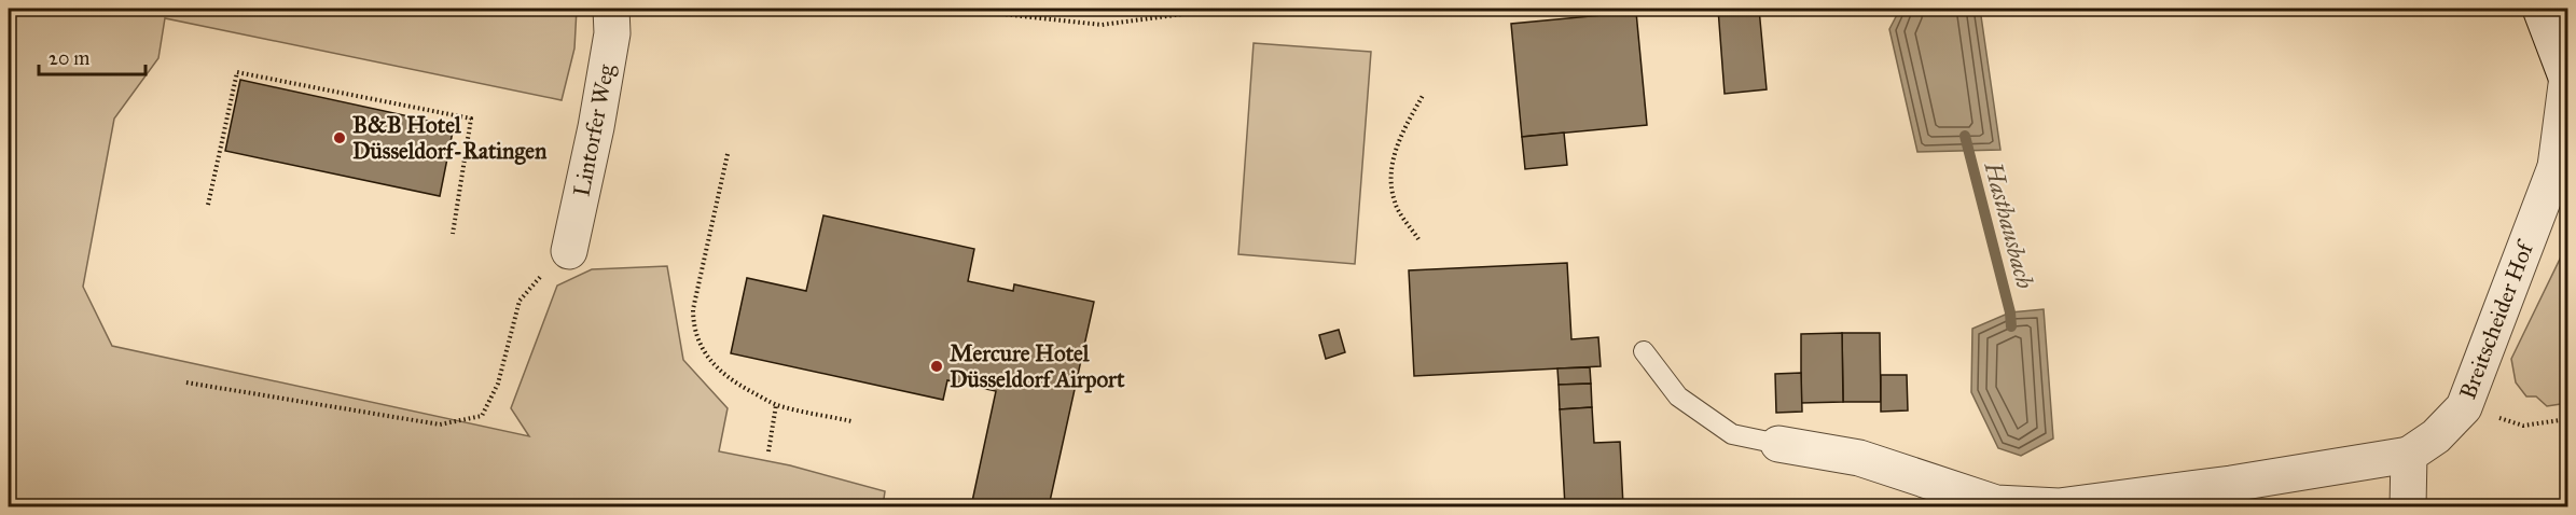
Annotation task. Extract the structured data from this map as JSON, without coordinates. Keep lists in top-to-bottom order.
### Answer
{
  "streets": {
    "street": ["Lintorfer Weg", "Breitscheider Hof"]
  },
  "water": ["Hasthausbach"],
  "places": ["B&B Hotel Düsseldorf-Ratingen", "Mercure Hotel Düsseldorf Airport"],
  "scale_bar": "20 m"
}
